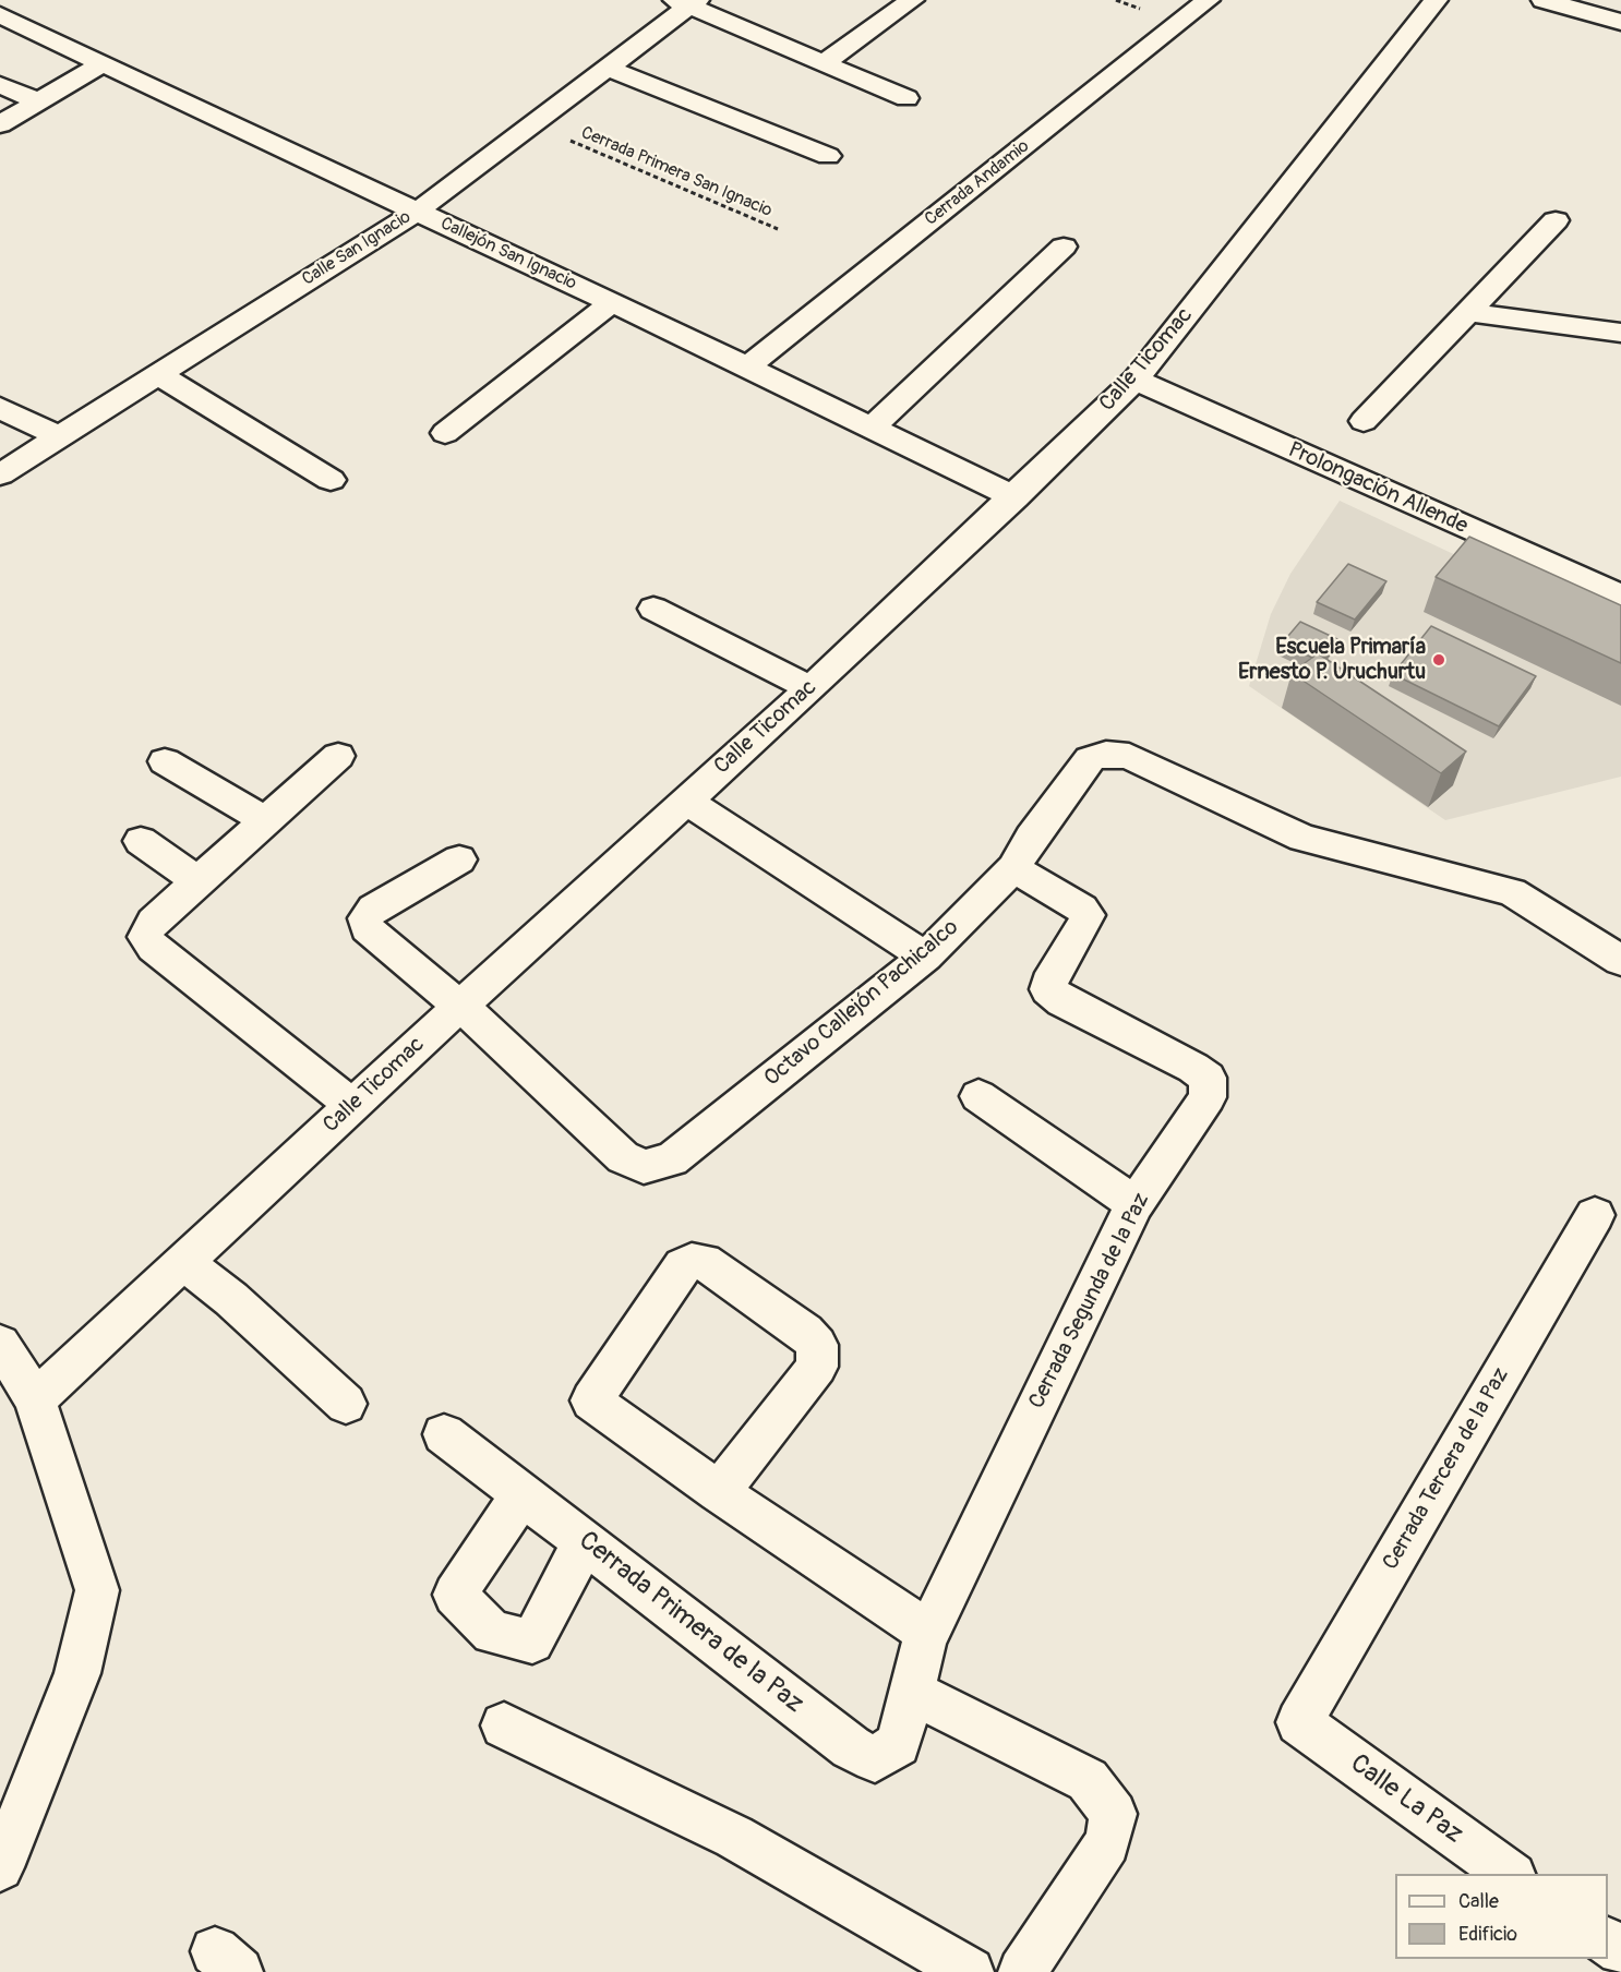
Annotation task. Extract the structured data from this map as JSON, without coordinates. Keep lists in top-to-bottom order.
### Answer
{
  "streets": {
    "street": [
      "Cerrada Andamio",
      "Calle San Ignacio",
      "Callejón San Ignacio",
      "Calle Ticomac",
      "Prolongación Allende",
      "Octavo Callejón Pachicalco",
      "Cerrada Segunda de la Paz",
      "Cerrada Tercera de la Paz",
      "Cerrada Primera de la Paz",
      "Calle La Paz"
    ],
    "path": ["Cerrada Primera San Ignacio"]
  },
  "crossings": [
    ["Cerrada Andamio", "Callejón San Ignacio"],
    ["Calle San Ignacio", "Callejón San Ignacio"],
    ["Callejón San Ignacio", "Calle Ticomac"],
    ["Calle Ticomac", "Prolongación Allende"],
    ["Calle Ticomac", "Octavo Callejón Pachicalco"],
    ["Octavo Callejón Pachicalco", "Cerrada Segunda de la Paz"],
    ["Cerrada Segunda de la Paz", "Cerrada Primera de la Paz"],
    ["Cerrada Tercera de la Paz", "Calle La Paz"]
  ],
  "places": ["Escuela Primaría Ernesto P. Uruchurtu"],
  "legend": ["Calle", "Edificio"]
}
